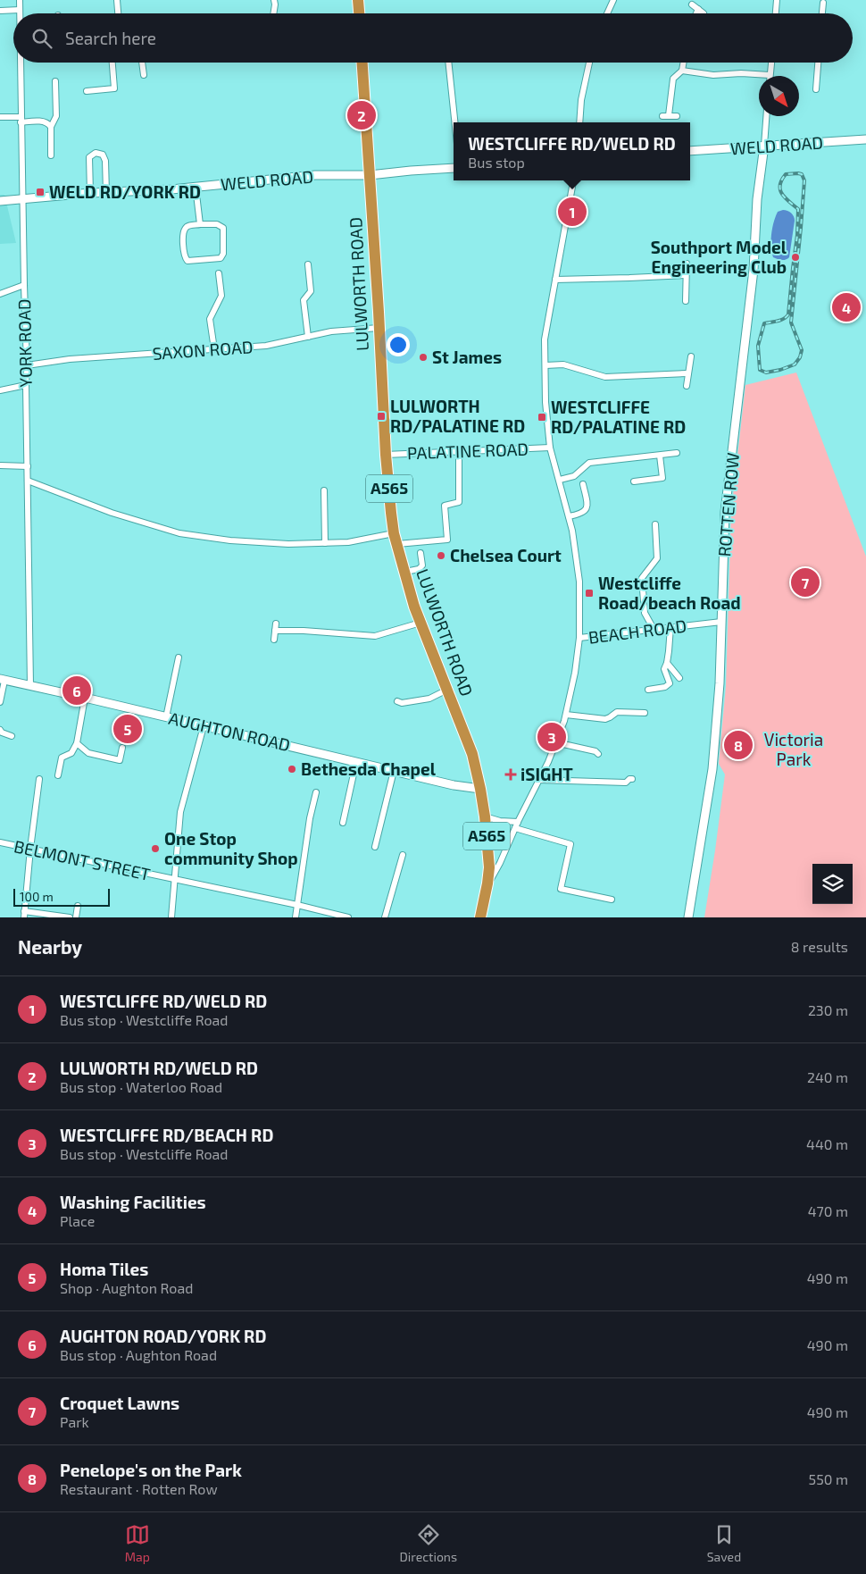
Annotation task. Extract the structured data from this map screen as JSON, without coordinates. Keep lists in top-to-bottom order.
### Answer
{
  "streets": {
    "highway": ["LULWORTH ROAD", "A565"],
    "street": [
      "WELD ROAD",
      "YORK ROAD",
      "SAXON ROAD",
      "PALATINE ROAD",
      "ROTTEN ROW",
      "BEACH ROAD",
      "AUGHTON ROAD",
      "BELMONT STREET"
    ]
  },
  "crossings": [
    ["WELD ROAD", "LULWORTH ROAD"],
    ["WELD ROAD", "YORK ROAD"],
    ["WELD ROAD", "A565"],
    ["WELD ROAD", "ROTTEN ROW"],
    ["LULWORTH ROAD", "SAXON ROAD"],
    ["LULWORTH ROAD", "PALATINE ROAD"],
    ["LULWORTH ROAD", "A565"],
    ["LULWORTH ROAD", "AUGHTON ROAD"],
    ["YORK ROAD", "SAXON ROAD"],
    ["YORK ROAD", "AUGHTON ROAD"],
    ["ROTTEN ROW", "BEACH ROAD"]
  ],
  "parks": ["Victoria Park"],
  "places": {
    "transit": [
      "WELD RD/YORK RD",
      "LULWORTH RD/PALATINE RD",
      "WESTCLIFFE RD/PALATINE RD",
      "Westcliffe Road/beach Road"
    ],
    "other": [
      "Southport Model Engineering Club",
      "St James",
      "Chelsea Court",
      "Bethesda Chapel",
      "One Stop community Shop"
    ],
    "health": ["iSIGHT"]
  },
  "scale_bar": "100 m",
  "north": "bottom right",
  "page": {
    "search": "Search here",
    "pins": [
      "2",
      "1",
      "4",
      "7",
      "6",
      "5",
      "3",
      "8"
    ],
    "popup": ["WESTCLIFFE RD/WELD RD", "Bus stop"],
    "scale": "100 m",
    "heading": ["Nearby", "8 results"],
    "list": [
      {
        "mark": "1",
        "name": "WESTCLIFFE RD/WELD RD",
        "note": "Bus stop · Westcliffe Road",
        "value": "230 m"
      },
      {
        "mark": "2",
        "name": "LULWORTH RD/WELD RD",
        "note": "Bus stop · Waterloo Road",
        "value": "240 m"
      },
      {
        "mark": "3",
        "name": "WESTCLIFFE RD/BEACH RD",
        "note": "Bus stop · Westcliffe Road",
        "value": "440 m"
      },
      {
        "mark": "4",
        "name": "Washing Facilities",
        "note": "Place",
        "value": "470 m"
      },
      {
        "mark": "5",
        "name": "Homa Tiles",
        "note": "Shop · Aughton Road",
        "value": "490 m"
      },
      {
        "mark": "6",
        "name": "AUGHTON ROAD/YORK RD",
        "note": "Bus stop · Aughton Road",
        "value": "490 m"
      },
      {
        "mark": "7",
        "name": "Croquet Lawns",
        "note": "Park",
        "value": "490 m"
      },
      {
        "mark": "8",
        "name": "Penelope's on the Park",
        "note": "Restaurant · Rotten Row",
        "value": "550 m"
      }
    ],
    "nav": ["Map", "Directions", "Saved"]
  }
}
